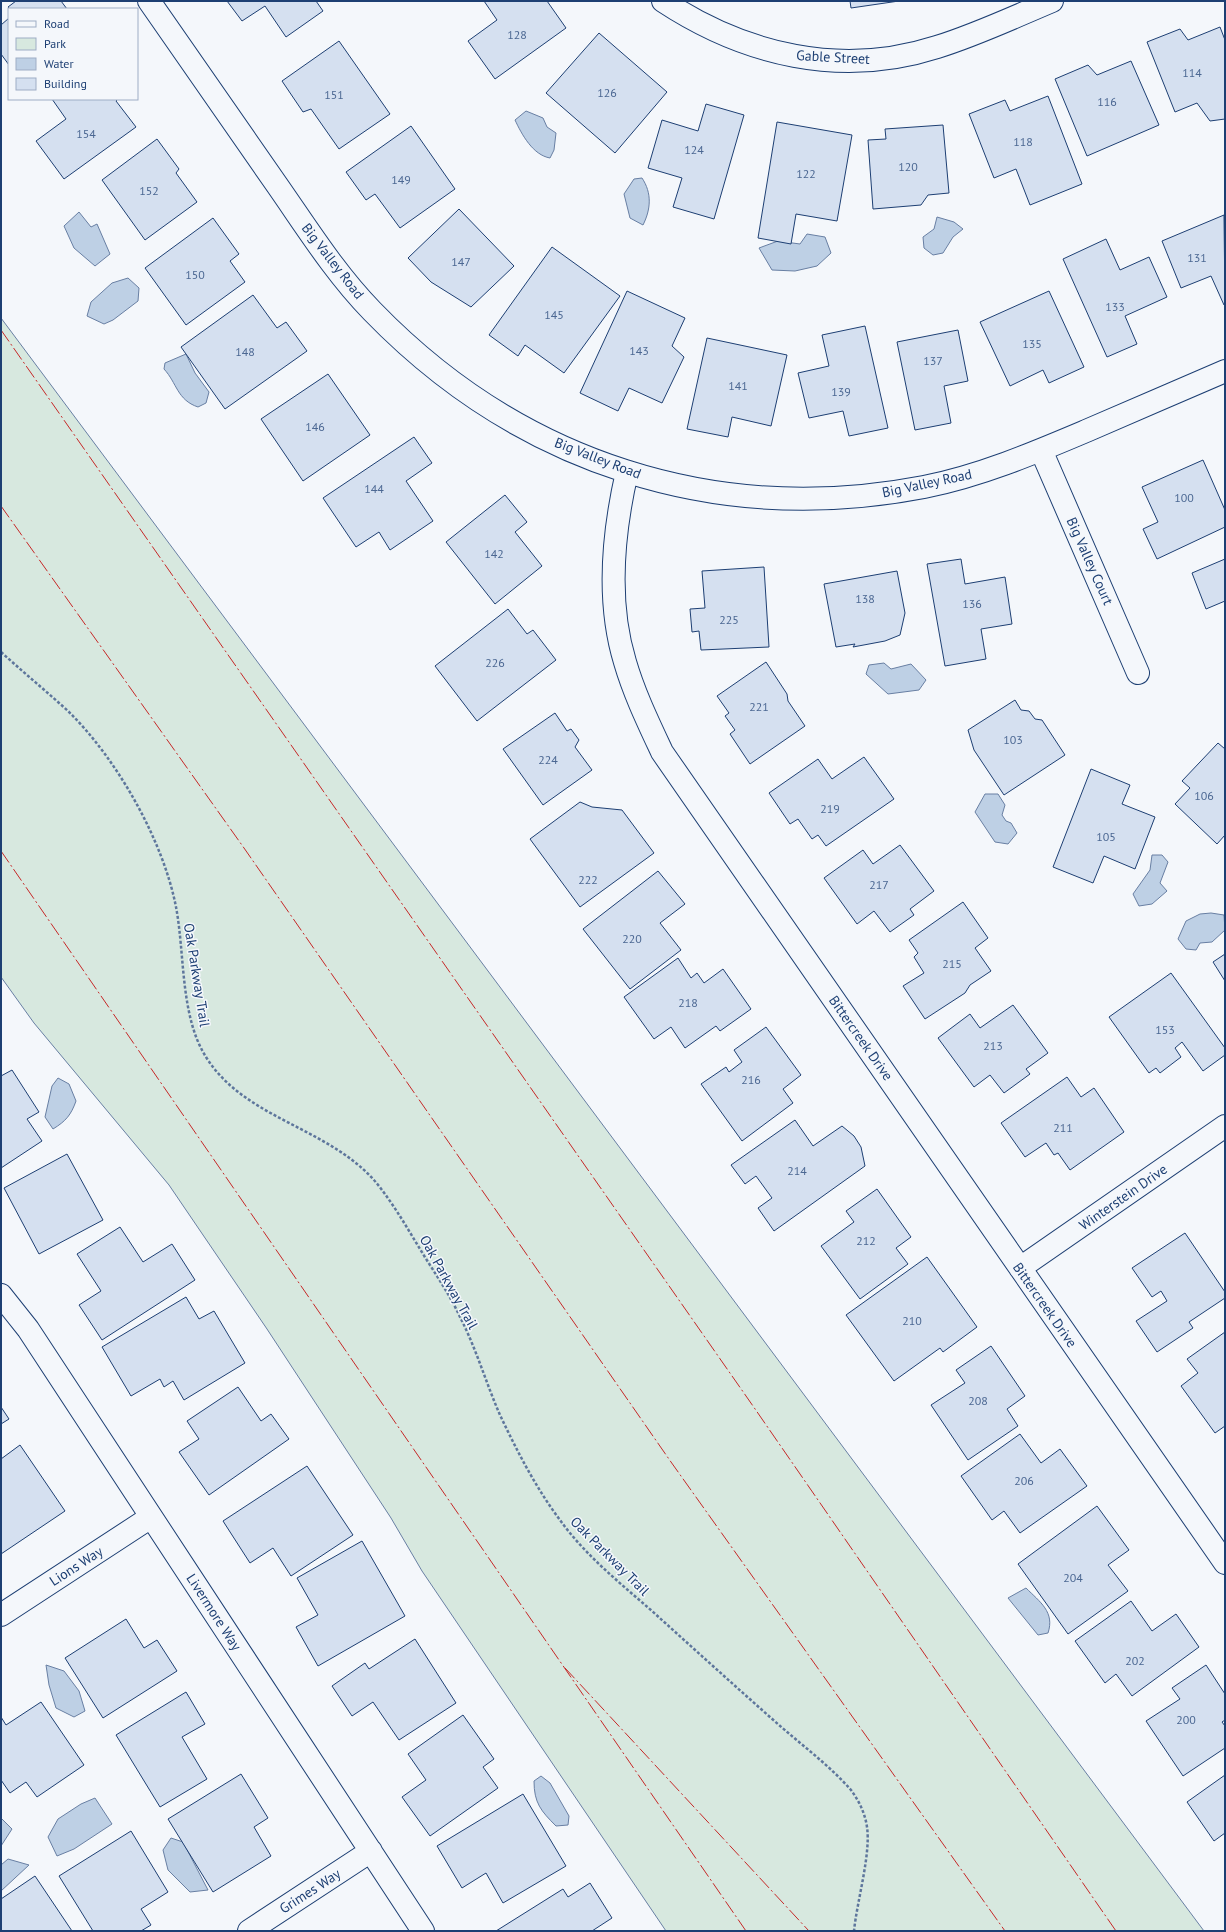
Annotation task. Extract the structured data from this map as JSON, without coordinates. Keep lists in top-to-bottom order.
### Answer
{
  "streets": {
    "street": [
      "Gable Street",
      "Big Valley Road",
      "Big Valley Court",
      "Bittercreek Drive",
      "Winterstein Drive",
      "Lions Way",
      "Livermore Way",
      "Grimes Way"
    ],
    "path": ["Oak Parkway Trail"]
  },
  "crossings": [
    ["Big Valley Road", "Big Valley Court"],
    ["Big Valley Road", "Bittercreek Drive"],
    ["Bittercreek Drive", "Winterstein Drive"],
    ["Lions Way", "Livermore Way"],
    ["Livermore Way", "Grimes Way"]
  ],
  "house_numbers": [
    "128",
    "114",
    "126",
    "151",
    "116",
    "154",
    "118",
    "124",
    "120",
    "122",
    "149",
    "152",
    "131",
    "147",
    "150",
    "133",
    "145",
    "135",
    "143",
    "148",
    "137",
    "141",
    "139",
    "146",
    "144",
    "100",
    "142",
    "138",
    "136",
    "225",
    "226",
    "221",
    "103",
    "224",
    "106",
    "219",
    "105",
    "222",
    "217",
    "220",
    "215",
    "218",
    "153",
    "213",
    "216",
    "211",
    "214",
    "212",
    "210",
    "208",
    "206",
    "204",
    "202",
    "200"
  ],
  "legend": [
    "Road",
    "Park",
    "Water",
    "Building"
  ]
}
